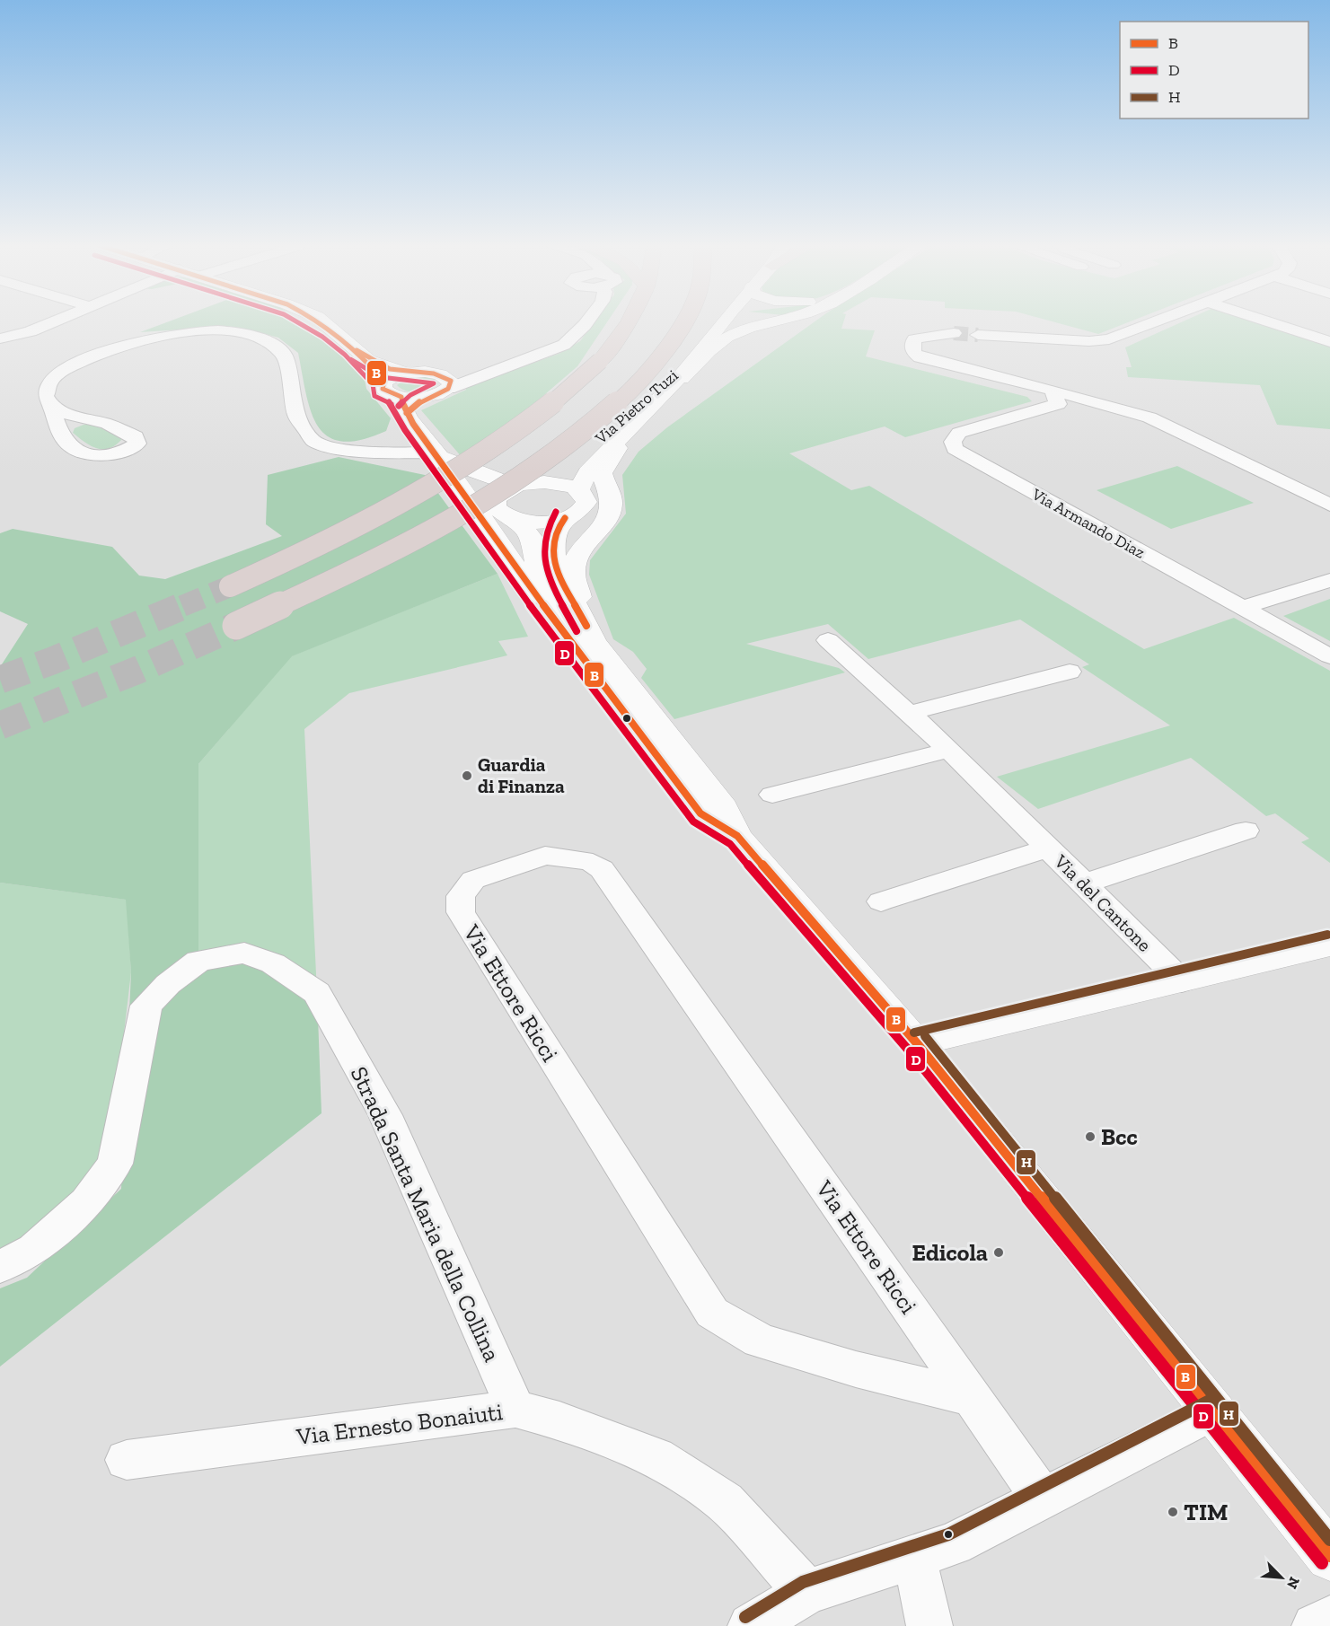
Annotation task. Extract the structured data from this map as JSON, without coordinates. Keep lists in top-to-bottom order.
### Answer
{
  "streets": {
    "main road": ["Via Pietro Tuzi"],
    "street": [
      "Via Armando Diaz",
      "Via del Cantone",
      "Via Ettore Ricci",
      "Strada Santa Maria della Collina",
      "Via Ernesto Bonaiuti"
    ]
  },
  "crossings": [
    ["Strada Santa Maria della Collina", "Via Ernesto Bonaiuti"]
  ],
  "places": [
    "Guardia di Finanza",
    "Bcc",
    "Edicola",
    "TIM"
  ],
  "lines": ["transit line B", "transit line D", "transit line H"],
  "legend": ["B", "D", "H"],
  "north": "bottom right"
}
